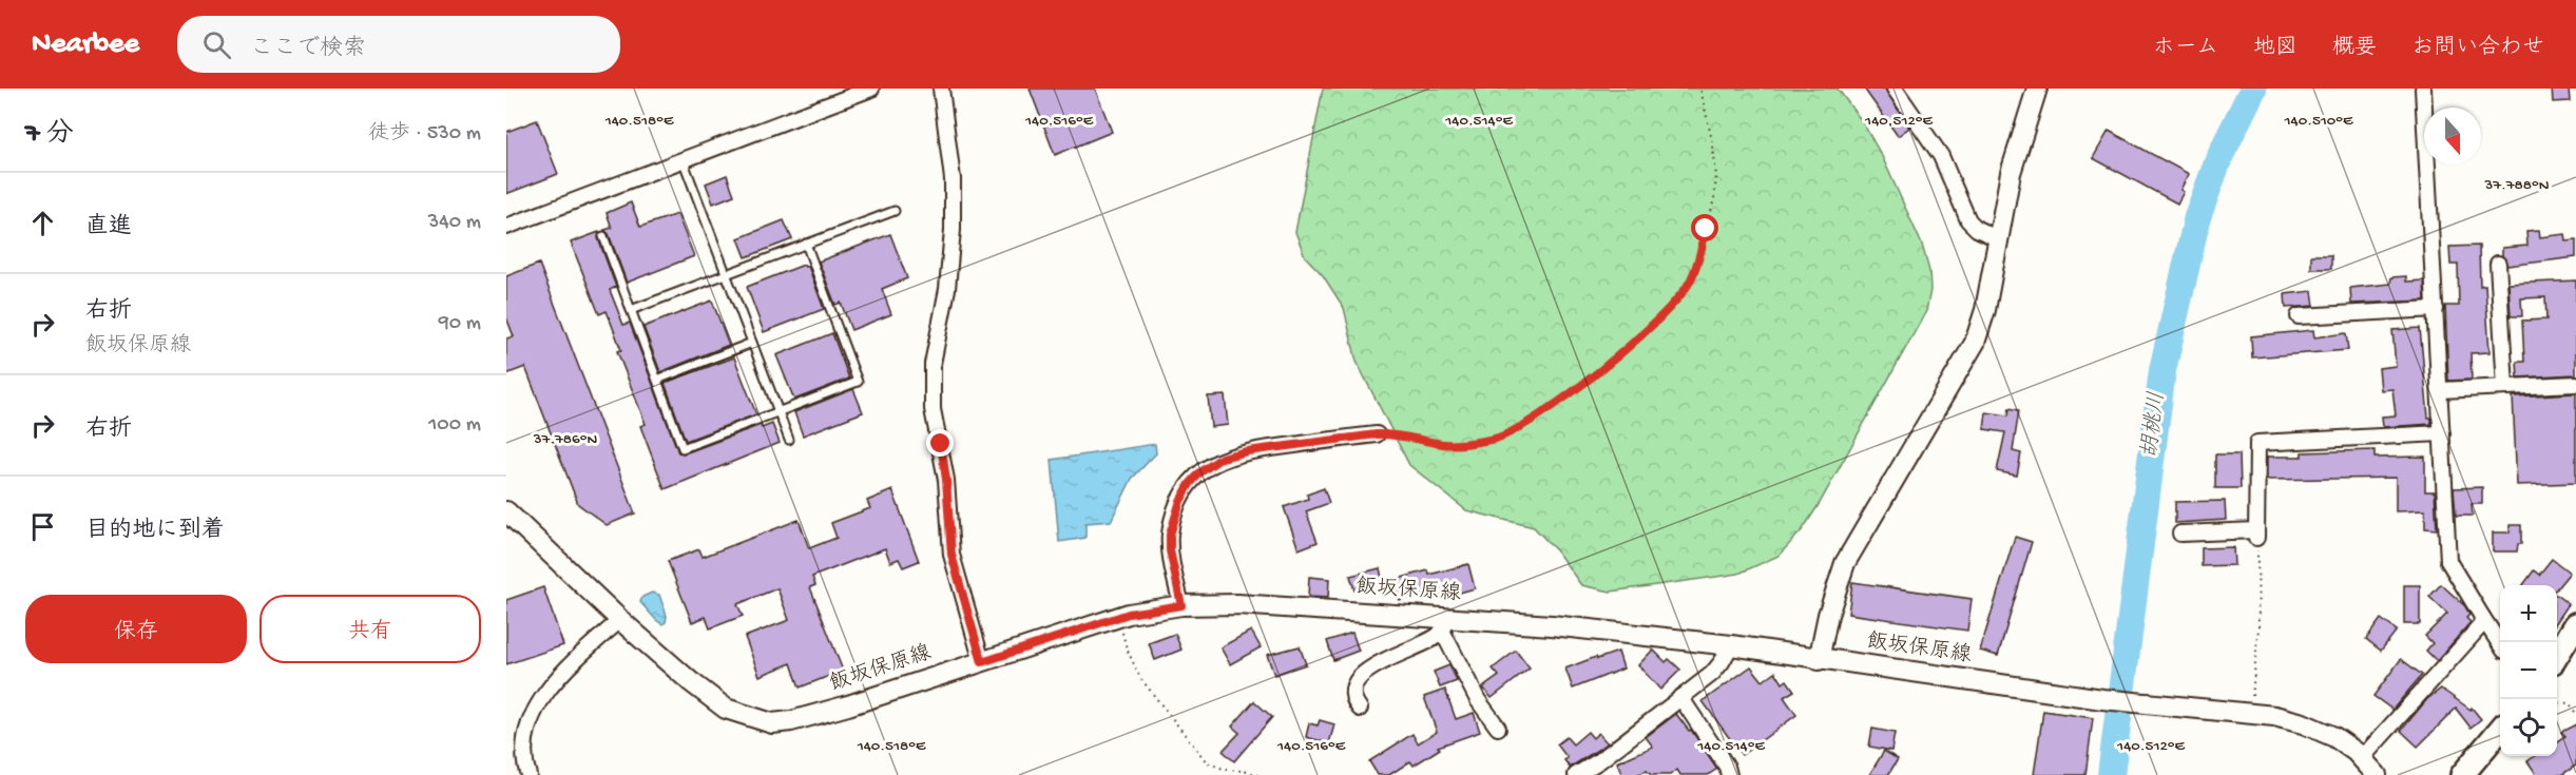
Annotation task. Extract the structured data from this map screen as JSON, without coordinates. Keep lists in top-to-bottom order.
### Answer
{
  "streets": {
    "main road": ["飯坂保原線"]
  },
  "water": ["胡桃川"],
  "north": "bottom",
  "page": {
    "header": "Nearbee",
    "search": "ここで検索",
    "nav": [
      "ホーム",
      "地図",
      "概要",
      "お問い合わせ"
    ],
    "heading": ["7 分", "徒歩 · 530 m"],
    "list": [
      ["直進", "340 m"],
      ["右折", "飯坂保原線", "90 m"],
      ["右折", "100 m"],
      "目的地に到着"
    ],
    "buttons": ["保存", "共有"],
    "map_buttons": ["+", "−"]
  },
  "coordinates": [
    "140.512°E",
    "140.518°E",
    "140.516°E",
    "140.514°E",
    "140.510°E",
    "37.788°N",
    "37.786°N"
  ]
}
